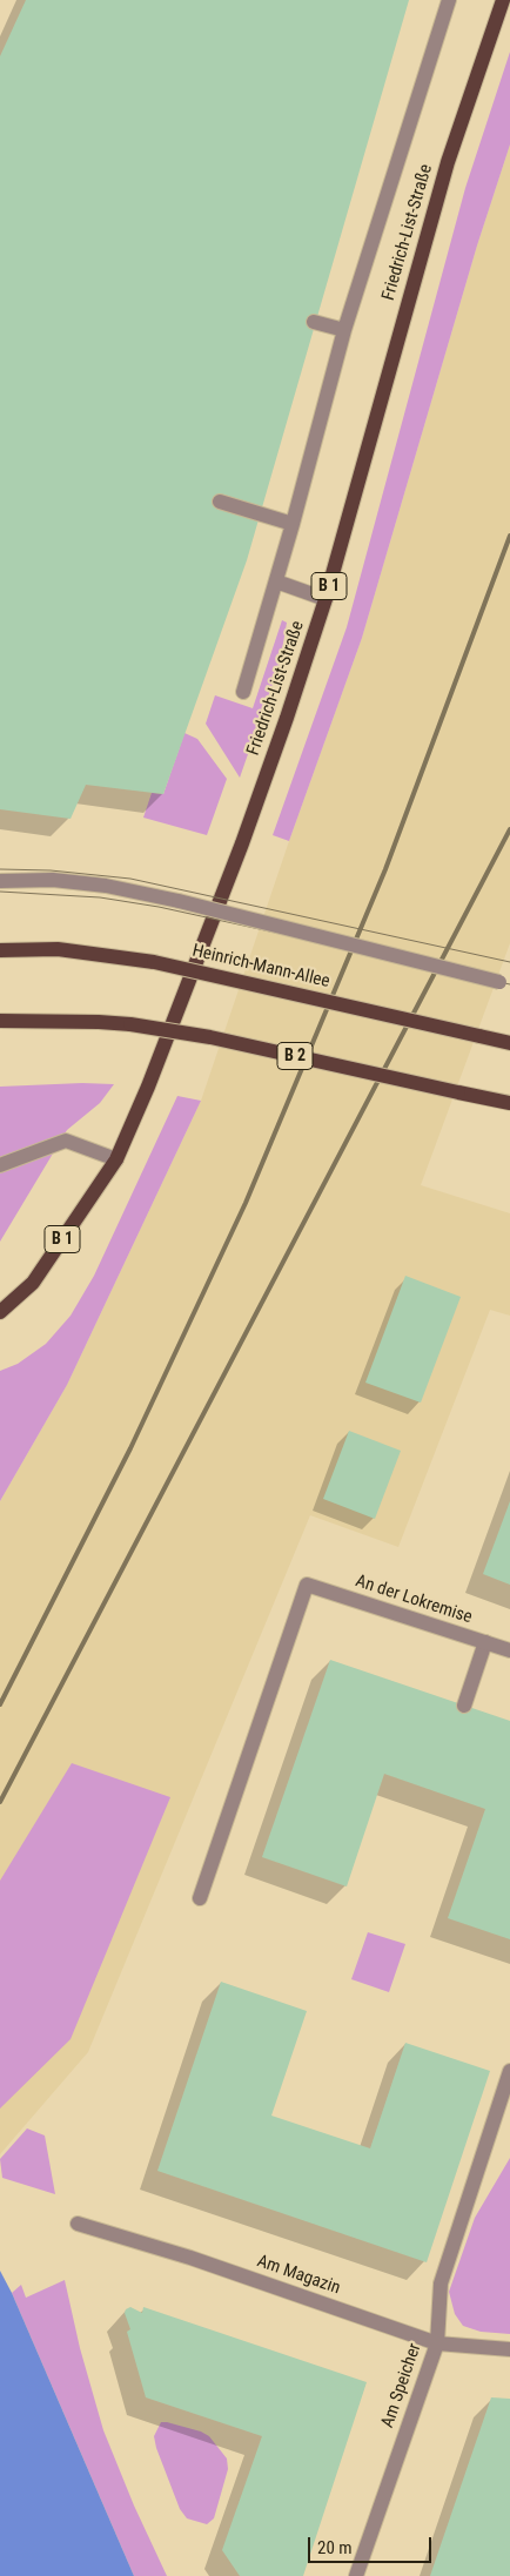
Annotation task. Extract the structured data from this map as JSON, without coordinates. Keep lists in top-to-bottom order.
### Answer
{
  "streets": {
    "main road": [
      "Friedrich-List-Straße",
      "B 1",
      "Heinrich-Mann-Allee",
      "B 2"
    ],
    "street": ["An der Lokremise", "Am Magazin", "Am Speicher"]
  },
  "crossings": [
    ["Am Magazin", "Am Speicher"]
  ],
  "scale_bar": "20 m"
}
